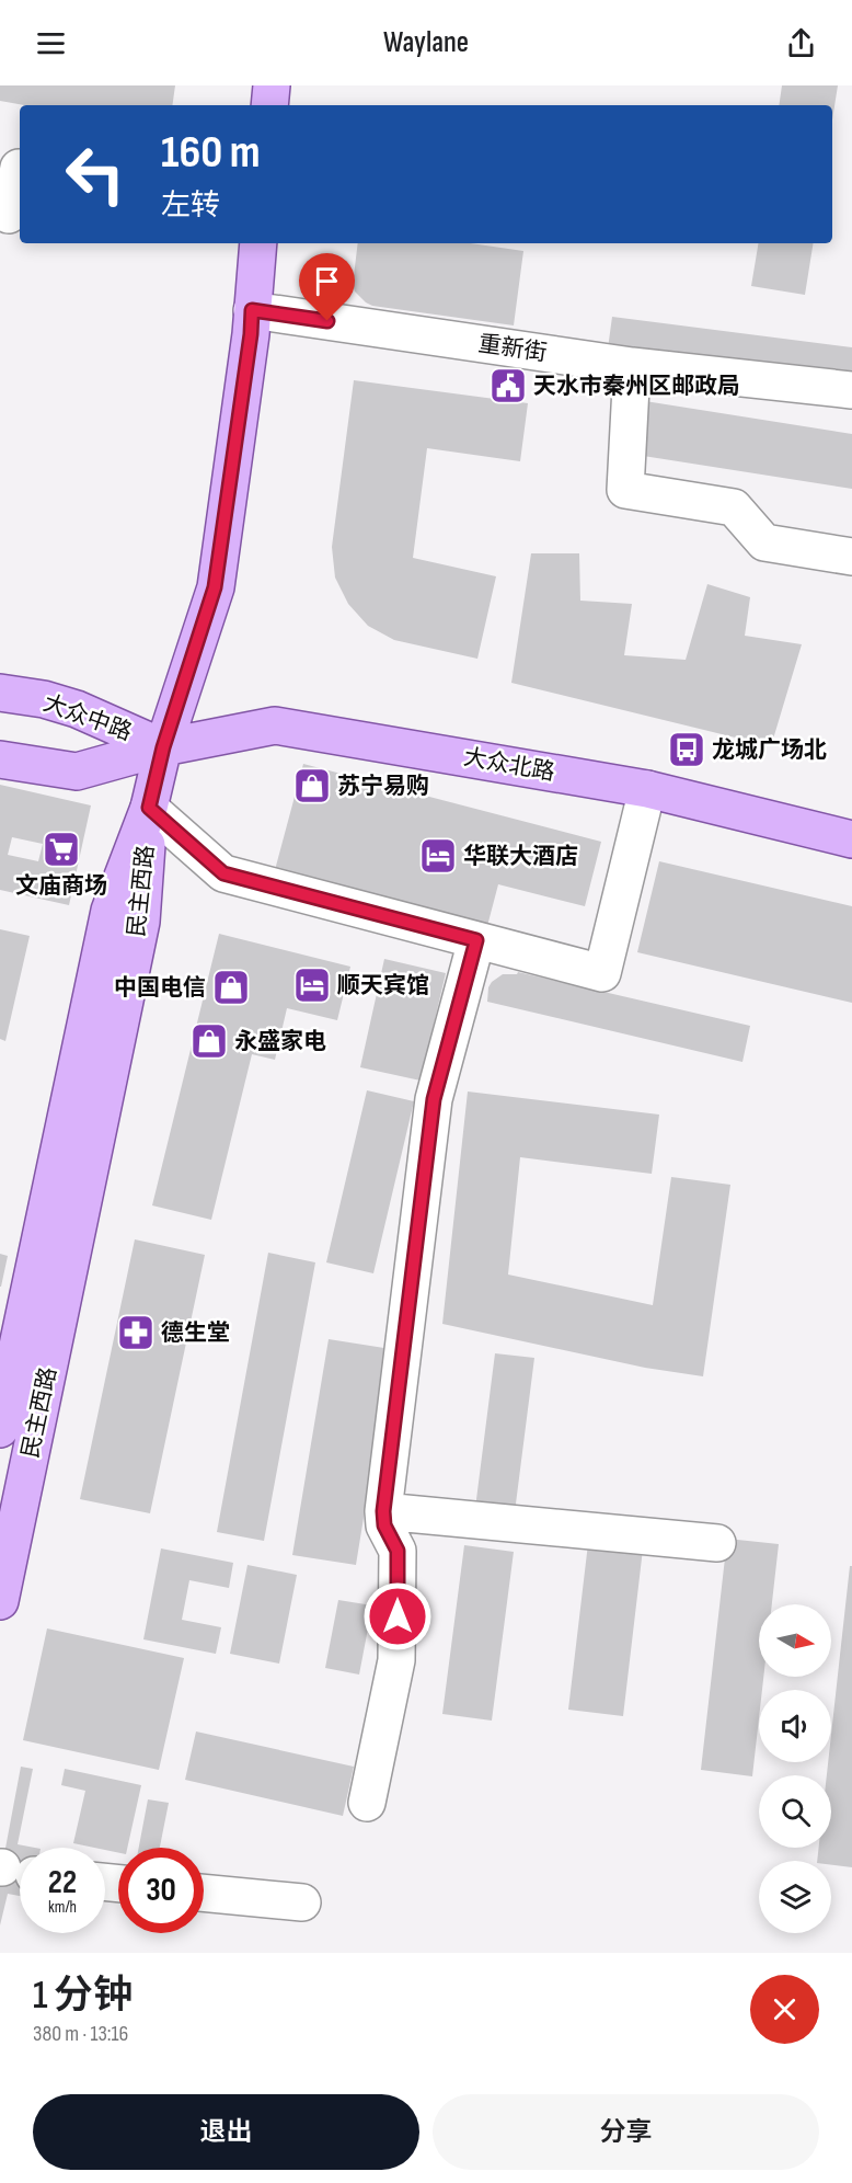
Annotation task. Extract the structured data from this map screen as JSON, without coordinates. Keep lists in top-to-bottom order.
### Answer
{
  "streets": {
    "main road": ["大众中路", "大众北路", "民主西路"],
    "street": ["重新街"]
  },
  "crossings": [
    ["大众中路", "大众北路"]
  ],
  "places": {
    "public building": ["天水市秦州区邮政局"],
    "bus stop": ["龙城广场北"],
    "shop": ["苏宁易购", "中国电信", "永盛家电"],
    "supermarket": ["文庙商场"],
    "hotel": ["华联大酒店", "顺天宾馆"],
    "pharmacy": ["德生堂"]
  },
  "north": "right",
  "page": {
    "header": "Waylane",
    "turn": ["160 m", "左转"],
    "speed": "22 km/h",
    "limit": "30",
    "heading": ["1 分钟", "380 m · 13:16"],
    "buttons": ["退出", "分享"]
  }
}
